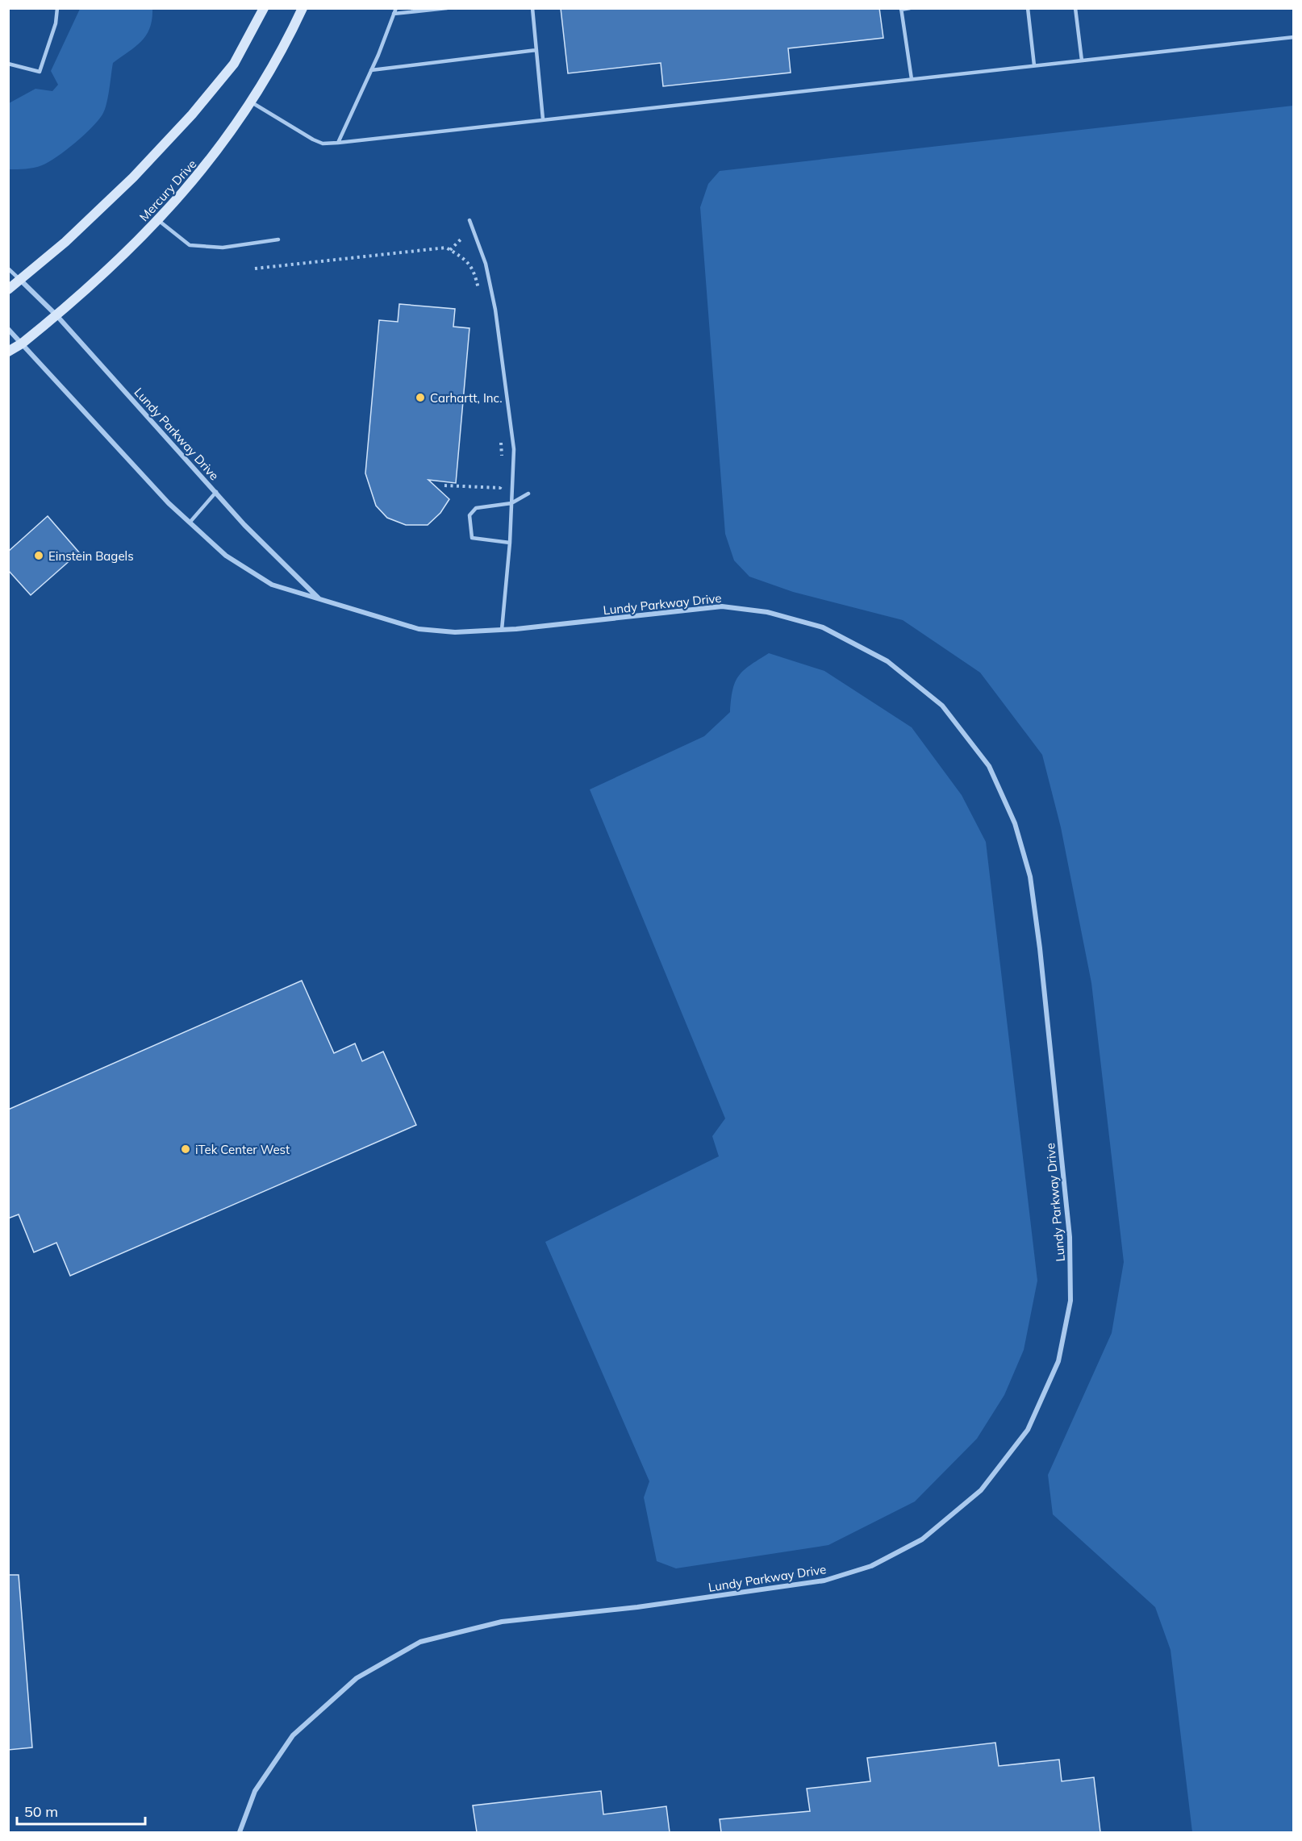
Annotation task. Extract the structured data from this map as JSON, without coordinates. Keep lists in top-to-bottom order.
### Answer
{
  "streets": {
    "street": ["Mercury Drive", "Lundy Parkway Drive"]
  },
  "crossings": [
    ["Mercury Drive", "Lundy Parkway Drive"]
  ],
  "places": ["Carhartt, Inc.", "Einstein Bagels", "iTek Center West"],
  "scale_bar": "50 m"
}
